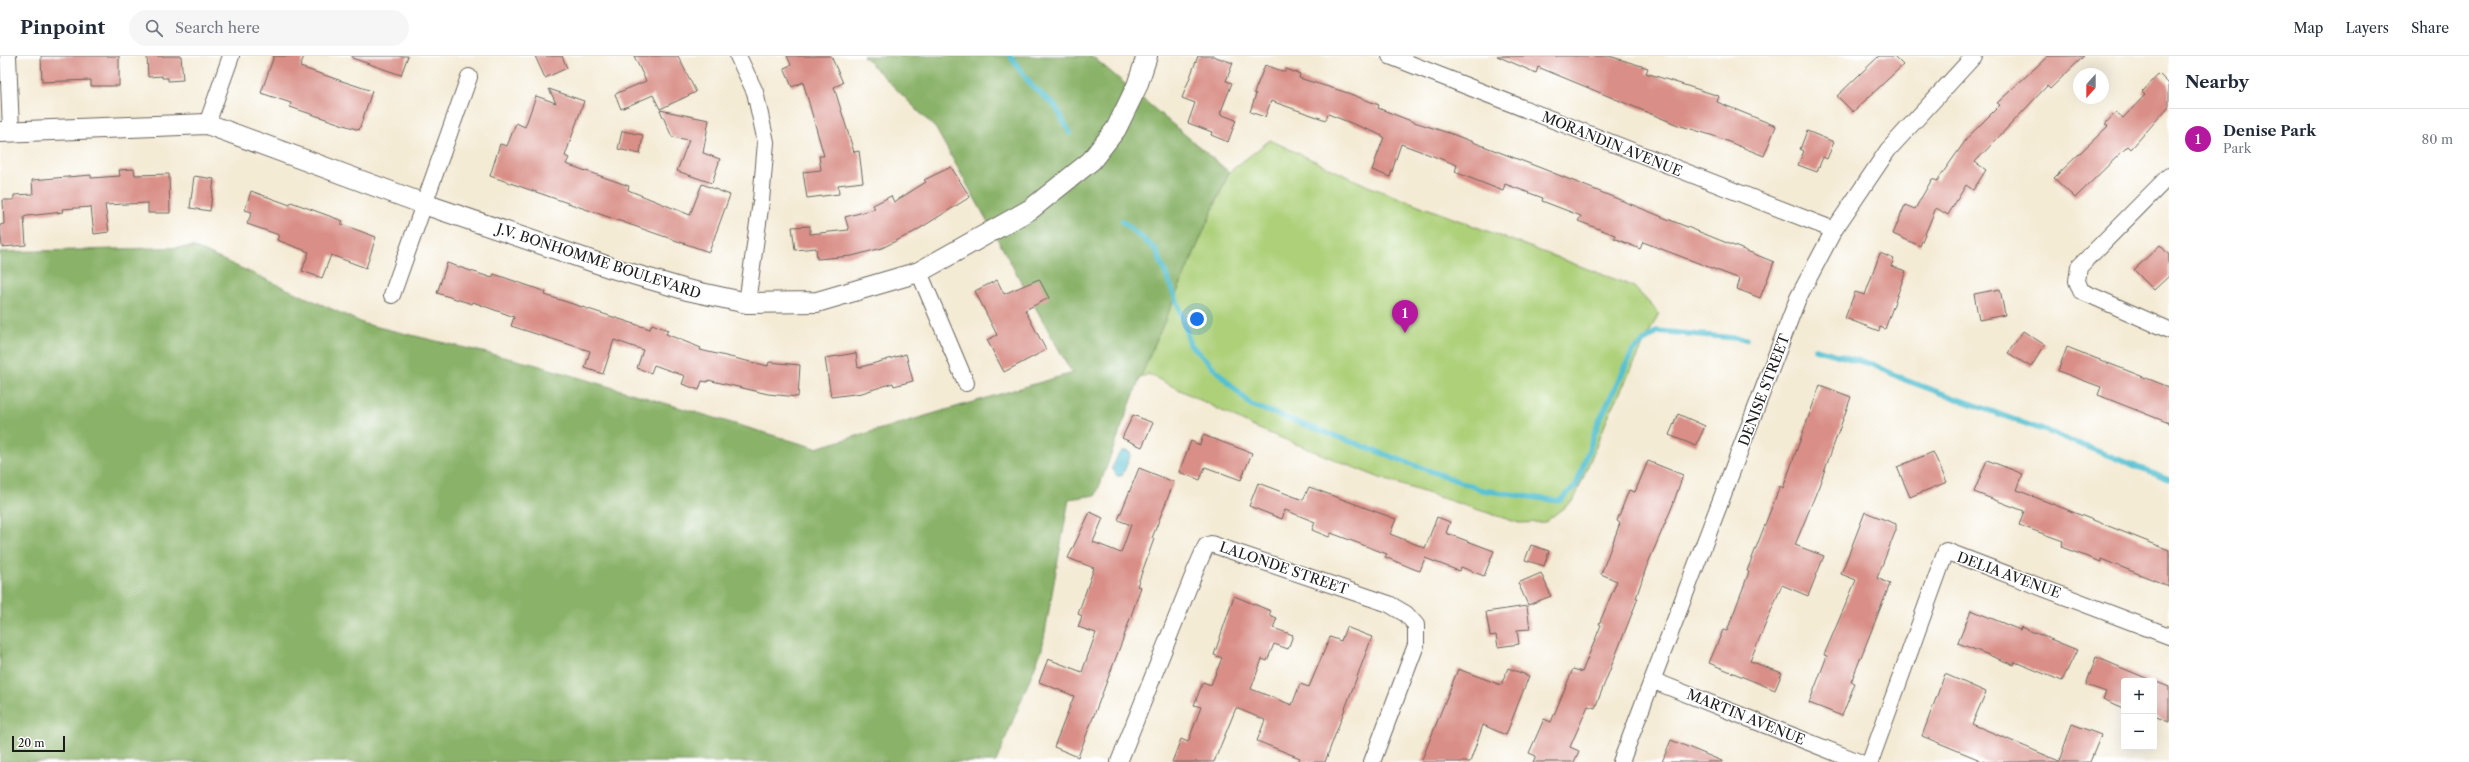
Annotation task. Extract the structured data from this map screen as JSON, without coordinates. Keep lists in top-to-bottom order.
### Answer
{
  "streets": {
    "street": [
      "MORANDIN AVENUE",
      "J.V. BONHOMME BOULEVARD",
      "DENISE STREET",
      "LALONDE STREET",
      "DELIA AVENUE",
      "MARTIN AVENUE"
    ]
  },
  "crossings": [
    ["MORANDIN AVENUE", "DENISE STREET"],
    ["DENISE STREET", "MARTIN AVENUE"]
  ],
  "scale_bar": "20 m",
  "north": "bottom",
  "page": {
    "header": "Pinpoint",
    "search": "Search here",
    "nav": ["Map", "Layers", "Share"],
    "heading": "Nearby",
    "list": [
      {
        "mark": "1",
        "name": "Denise Park",
        "note": "Park",
        "value": "80 m"
      }
    ],
    "pins": "1",
    "map_buttons": ["+", "−"],
    "scale": "20 m"
  }
}
